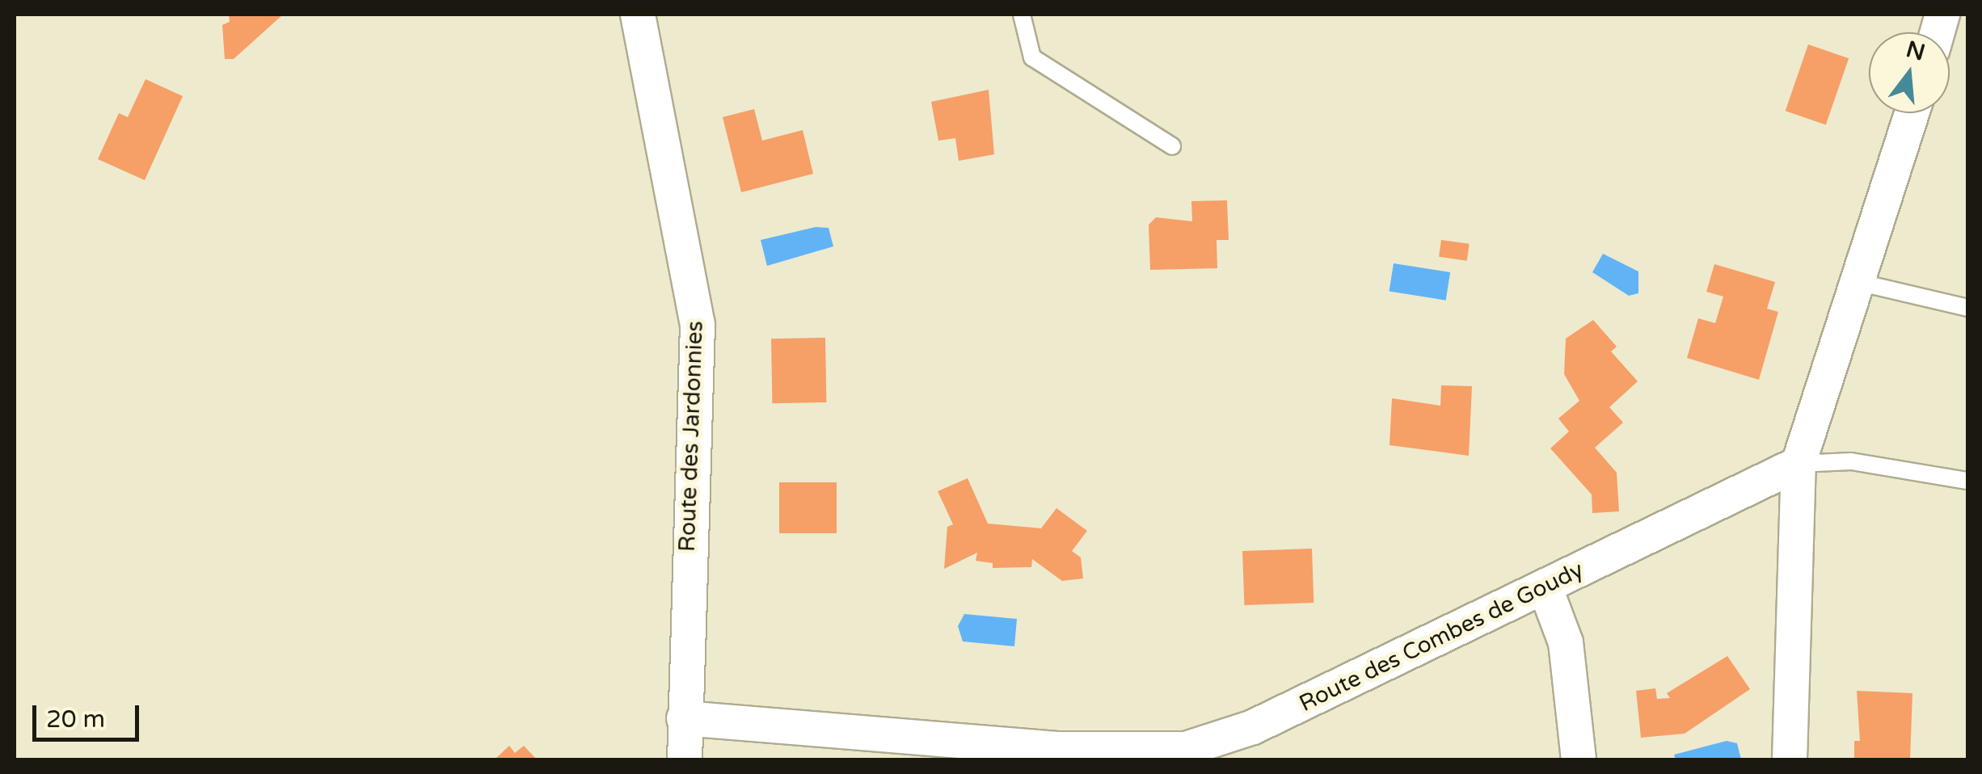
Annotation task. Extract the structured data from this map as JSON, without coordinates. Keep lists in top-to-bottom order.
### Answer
{
  "streets": {
    "street": ["Route des Jardonnies", "Route des Combes de Goudy"]
  },
  "crossings": [
    ["Route des Jardonnies", "Route des Combes de Goudy"]
  ],
  "scale_bar": "20 m",
  "north": "top"
}
